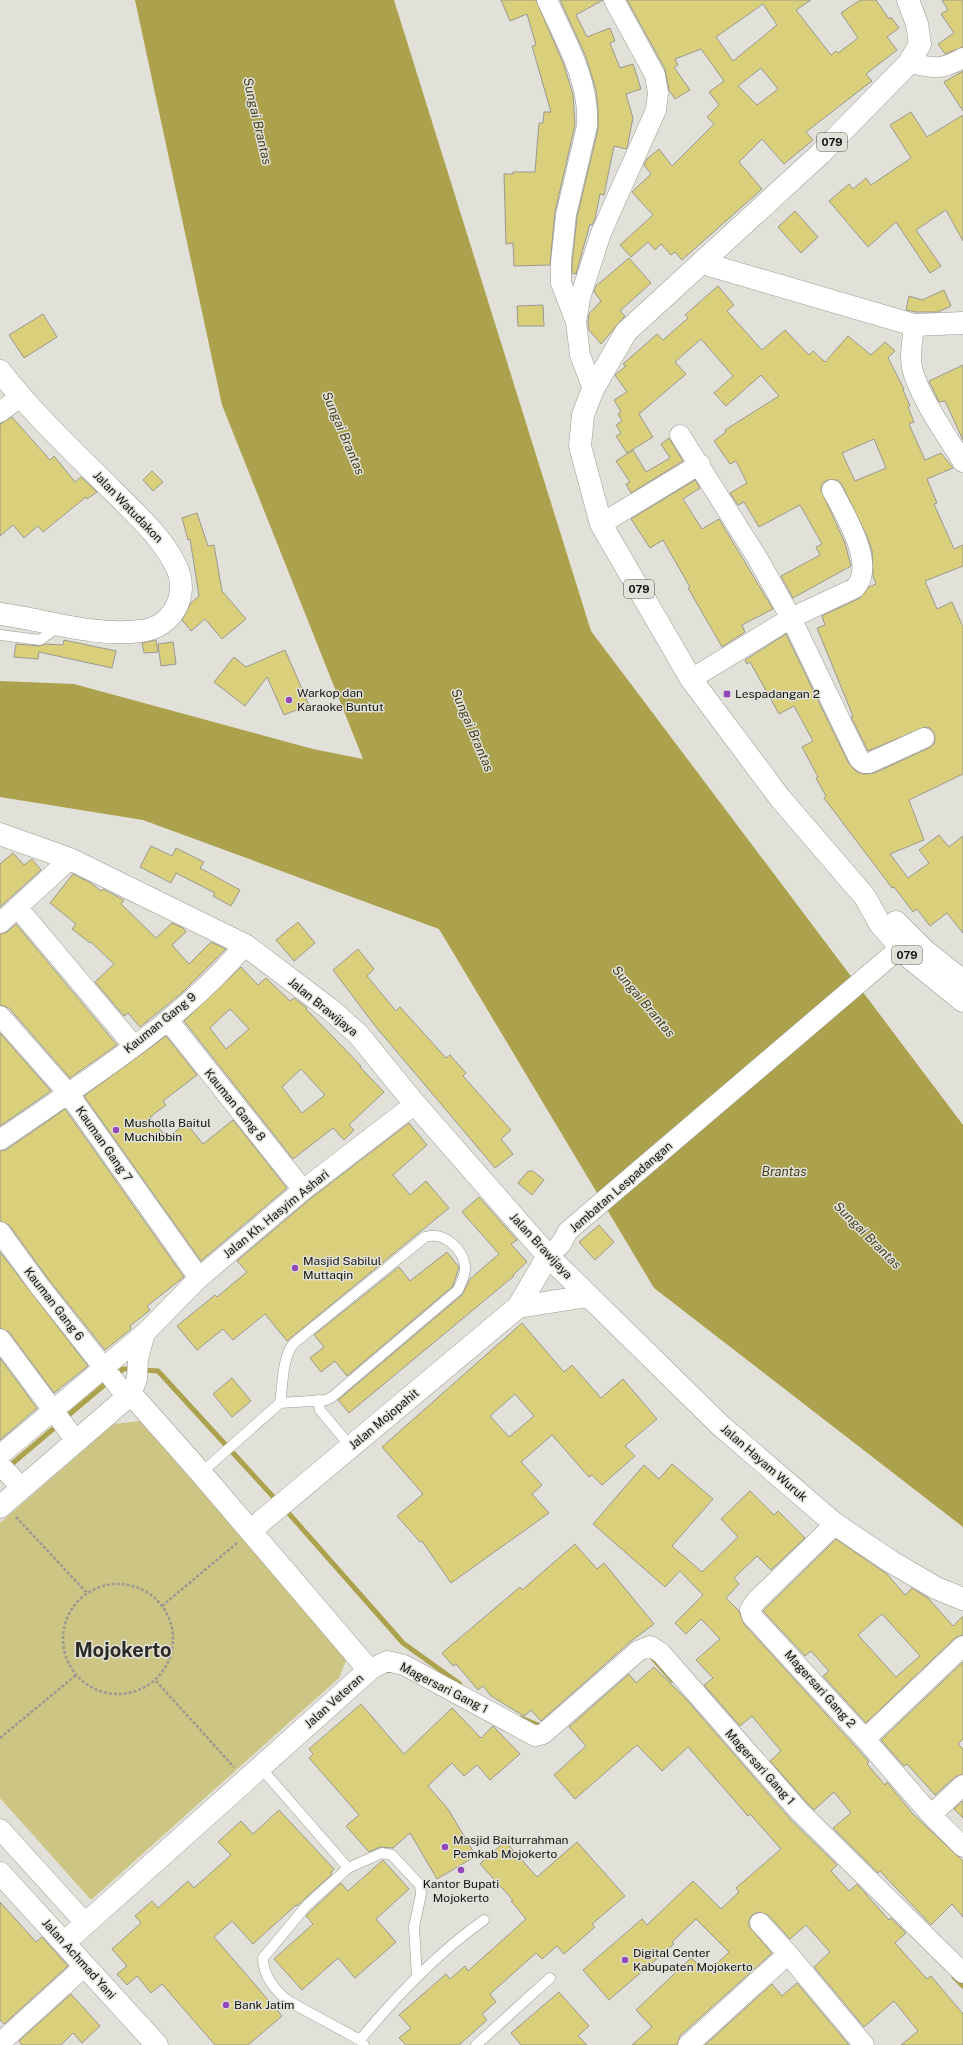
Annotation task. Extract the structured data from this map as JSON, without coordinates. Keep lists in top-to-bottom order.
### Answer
{
  "streets": {
    "main road": [
      "079",
      "Jalan Watudakon",
      "Jalan Brawijaya",
      "Jalan Mojopahit",
      "Jalan Hayam Wuruk",
      "Jalan Veteran",
      "Jalan Achmad Yani"
    ],
    "street": [
      "Kauman Gang 9",
      "Kauman Gang 8",
      "Kauman Gang 7",
      "Jembatan Lespadangan",
      "Jalan Kh. Hasyim Ashari",
      "Kauman Gang 6",
      "Magersari Gang 1",
      "Magersari Gang 2"
    ]
  },
  "crossings": [
    ["079", "Jembatan Lespadangan"],
    ["Jalan Brawijaya", "Kauman Gang 9"],
    ["Jalan Brawijaya", "Jembatan Lespadangan"],
    ["Jalan Brawijaya", "Jalan Kh. Hasyim Ashari"],
    ["Jalan Brawijaya", "Jalan Mojopahit"],
    ["Jalan Brawijaya", "Jalan Hayam Wuruk"],
    ["Kauman Gang 9", "Kauman Gang 8"],
    ["Kauman Gang 9", "Kauman Gang 7"],
    ["Kauman Gang 8", "Jalan Kh. Hasyim Ashari"],
    ["Kauman Gang 7", "Jalan Kh. Hasyim Ashari"],
    ["Jembatan Lespadangan", "Jalan Mojopahit"],
    ["Jalan Kh. Hasyim Ashari", "Kauman Gang 6"],
    ["Jalan Kh. Hasyim Ashari", "Jalan Veteran"],
    ["Kauman Gang 6", "Jalan Veteran"],
    ["Jalan Mojopahit", "Jalan Veteran"],
    ["Jalan Hayam Wuruk", "Magersari Gang 2"],
    ["Magersari Gang 1", "Jalan Veteran"],
    ["Jalan Veteran", "Jalan Achmad Yani"]
  ],
  "districts": ["Mojokerto"],
  "water": ["Sungai Brantas", "Brantas"],
  "places": {
    "transit": ["Lespadangan 2"],
    "other": [
      "Warkop dan Karaoke Buntut",
      "Musholla Baitul Muchibbin",
      "Masjid Sabilul Muttaqin",
      "Masjid Baiturrahman Pemkab Mojokerto",
      "Kantor Bupati Mojokerto",
      "Digital Center Kabupaten Mojokerto",
      "Bank Jatim"
    ]
  }
}
